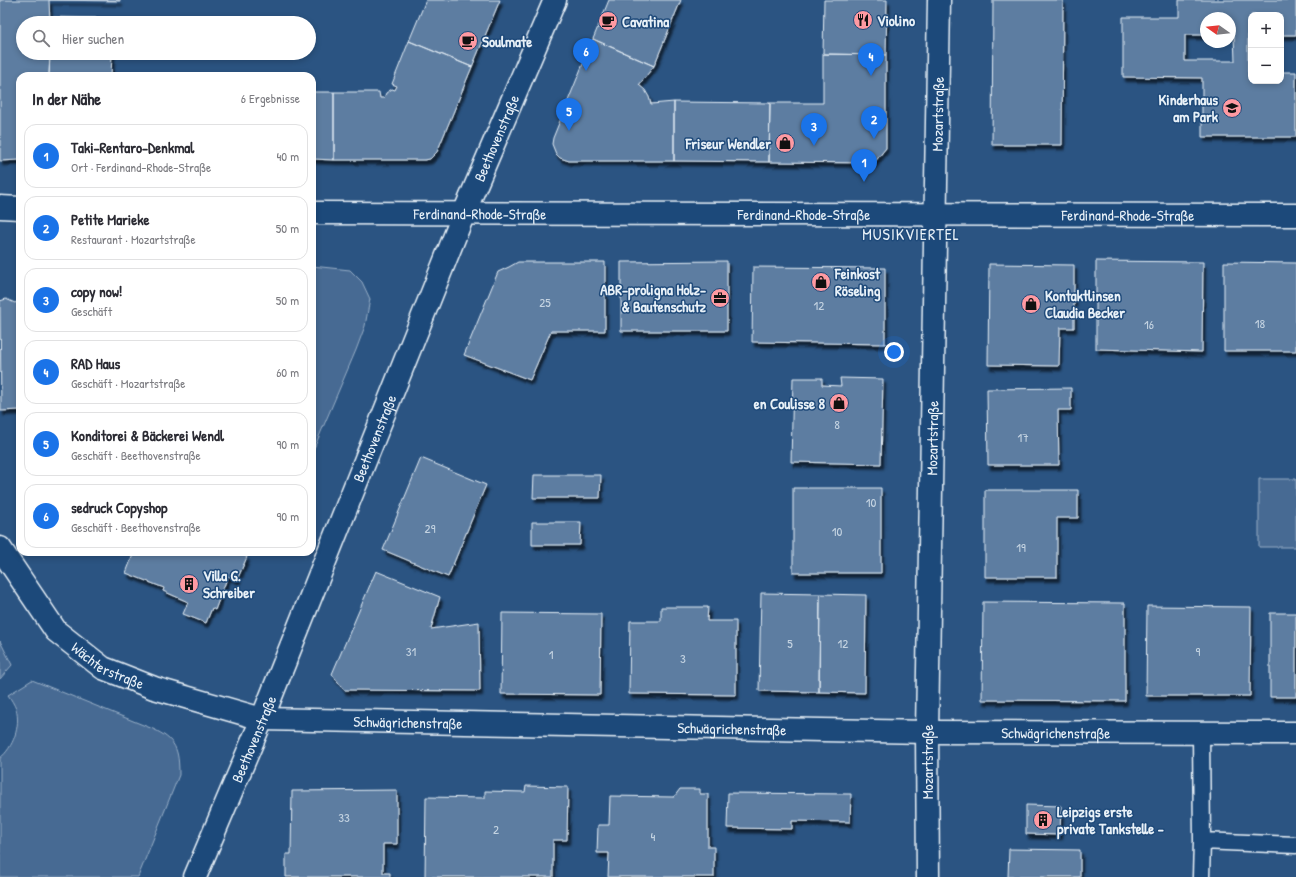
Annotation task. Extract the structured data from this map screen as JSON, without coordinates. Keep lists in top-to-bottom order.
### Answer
{
  "streets": {
    "street": [
      "Mozartstraße",
      "Beethovenstraße",
      "Ferdinand-Rhode-Straße",
      "Wächterstraße",
      "Schwägrichenstraße"
    ]
  },
  "crossings": [
    ["Mozartstraße", "Ferdinand-Rhode-Straße"],
    ["Mozartstraße", "Schwägrichenstraße"],
    ["Beethovenstraße", "Ferdinand-Rhode-Straße"],
    ["Beethovenstraße", "Wächterstraße"],
    ["Beethovenstraße", "Schwägrichenstraße"],
    ["Wächterstraße", "Schwägrichenstraße"]
  ],
  "districts": ["MUSIKVIERTEL"],
  "places": {
    "restaurant": ["Violino"],
    "cafe": ["Cavatina", "Soulmate"],
    "school or university": ["Kinderhaus am Park"],
    "shop": [
      "Friseur Wendler",
      "Feinkost Röseling",
      "Kontaktlinsen Claudia Becker",
      "en Coulisse 8"
    ],
    "office": ["ABR-proligna Holz- & Bautenschutz"],
    "building": ["Villa G. Schreiber", "Leipzigs erste private Tankstelle -"]
  },
  "house_numbers": [
    "25",
    "12",
    "18",
    "16",
    "8",
    "17",
    "10",
    "29",
    "10",
    "19",
    "5",
    "12",
    "31",
    "9",
    "1",
    "3",
    "33",
    "2",
    "4"
  ],
  "north": "left",
  "page": {
    "map_buttons": ["+", "−"],
    "search": "Hier suchen",
    "pins": [
      "6",
      "4",
      "5",
      "2",
      "3",
      "1"
    ],
    "heading": ["In der Nähe", "6 Ergebnisse"],
    "list": [
      {
        "mark": "1",
        "name": "Taki-Rentaro-Denkmal",
        "note": "Ort · Ferdinand-Rhode-Straße",
        "value": "40 m"
      },
      {
        "mark": "2",
        "name": "Petite Marieke",
        "note": "Restaurant · Mozartstraße",
        "value": "50 m"
      },
      {
        "mark": "3",
        "name": "copy now!",
        "note": "Geschäft",
        "value": "50 m"
      },
      {
        "mark": "4",
        "name": "RAD Haus",
        "note": "Geschäft · Mozartstraße",
        "value": "60 m"
      },
      {
        "mark": "5",
        "name": "Konditorei & Bäckerei Wendl",
        "note": "Geschäft · Beethovenstraße",
        "value": "90 m"
      },
      {
        "mark": "6",
        "name": "sedruck Copyshop",
        "note": "Geschäft · Beethovenstraße",
        "value": "90 m"
      }
    ]
  }
}
